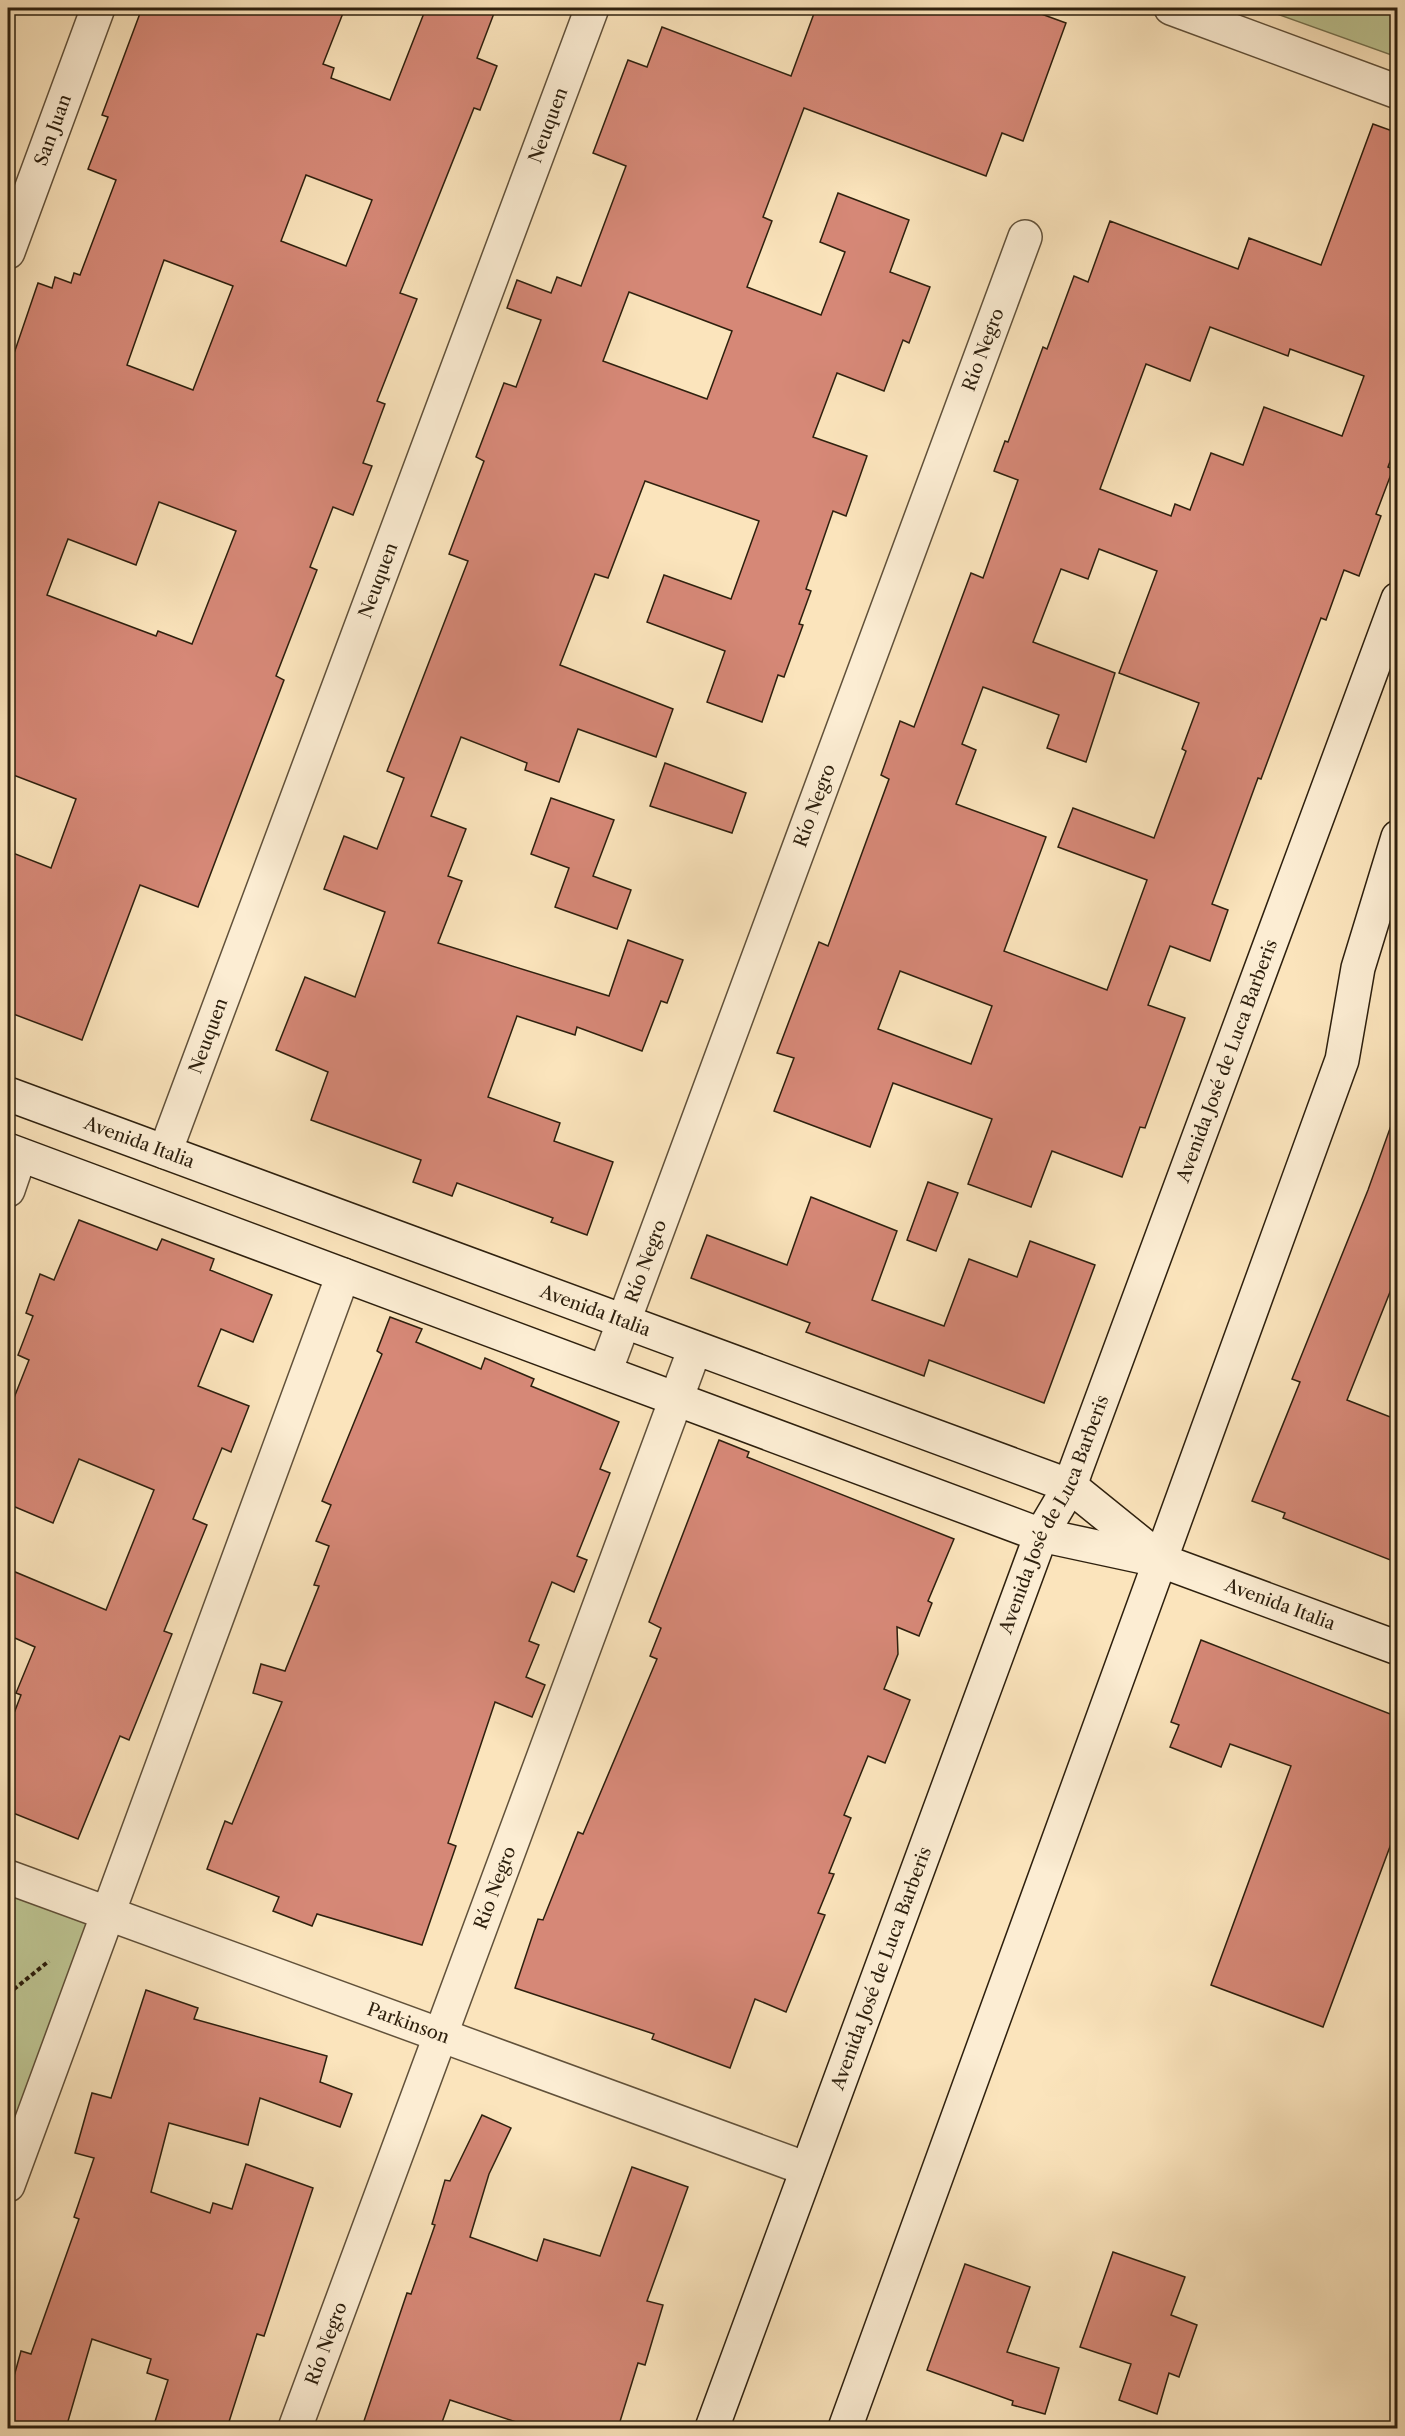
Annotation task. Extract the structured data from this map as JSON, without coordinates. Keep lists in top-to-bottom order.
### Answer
{
  "streets": {
    "main road": [
      "Neuquen",
      "San Juan",
      "Río Negro",
      "Avenida José de Luca Barberis",
      "Avenida Italia",
      "Parkinson"
    ]
  },
  "crossings": [
    ["Neuquen", "Avenida Italia"],
    ["Río Negro", "Avenida Italia"],
    ["Río Negro", "Parkinson"],
    ["Avenida José de Luca Barberis", "Avenida Italia"],
    ["Avenida José de Luca Barberis", "Parkinson"]
  ]
}
